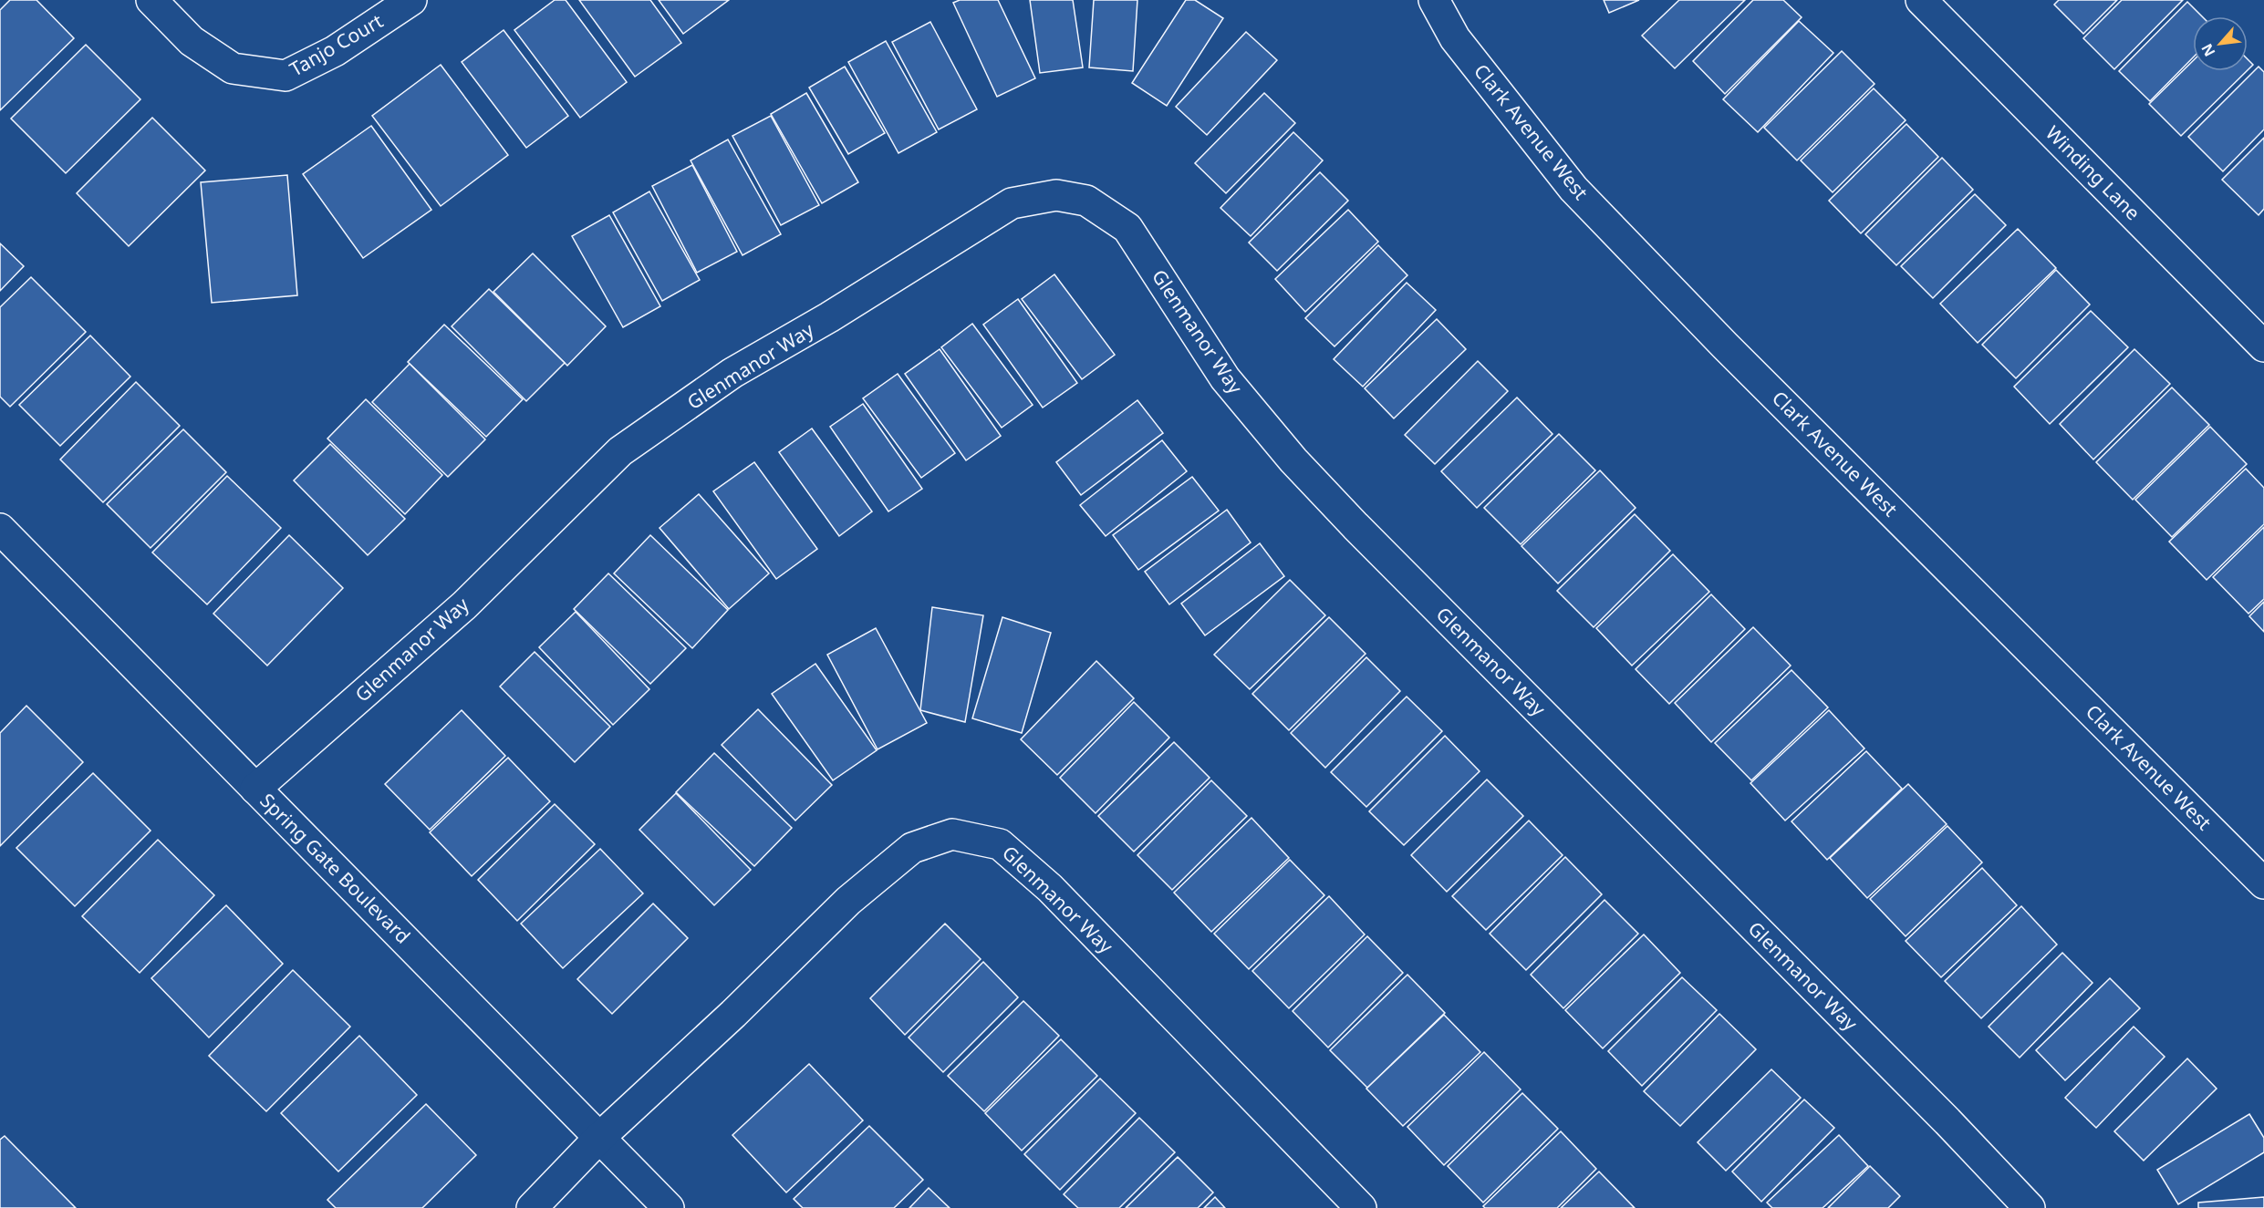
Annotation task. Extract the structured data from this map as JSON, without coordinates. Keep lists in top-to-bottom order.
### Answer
{
  "streets": {
    "street": [
      "Tanjo Court",
      "Clark Avenue West",
      "Winding Lane",
      "Glenmanor Way",
      "Spring Gate Boulevard"
    ]
  },
  "crossings": [
    ["Glenmanor Way", "Spring Gate Boulevard"]
  ],
  "north": "bottom left"
}
